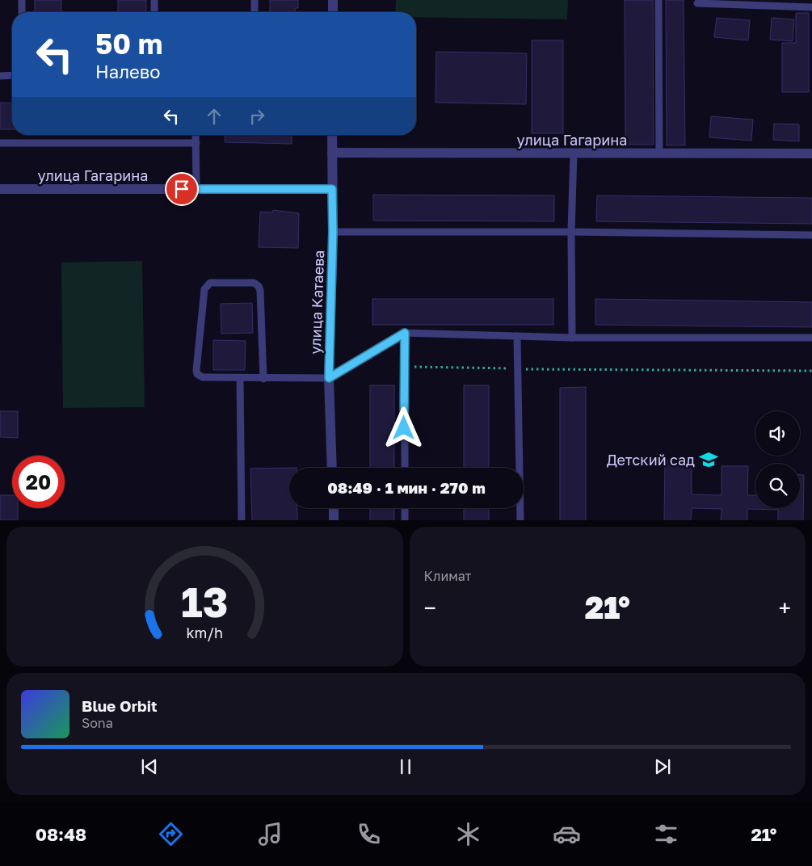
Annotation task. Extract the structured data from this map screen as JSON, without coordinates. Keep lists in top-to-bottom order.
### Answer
{
  "streets": {
    "street": ["улица Гагарина", "улица Катаева"]
  },
  "crossings": [
    ["улица Гагарина", "улица Катаева"]
  ],
  "places": {
    "school or university": ["Детский сад"]
  },
  "page": {
    "turn": ["50 m", "Налево"],
    "limit": "20",
    "trip": "08:49 · 1 мин · 270 m",
    "tile": "Климат",
    "heat": ["−", "21°", "+"],
    "song": ["Blue Orbit", "Sona"],
    "tabs": ["08:48", "21°"],
    "gauge": ["13", "km/h"]
  }
}
